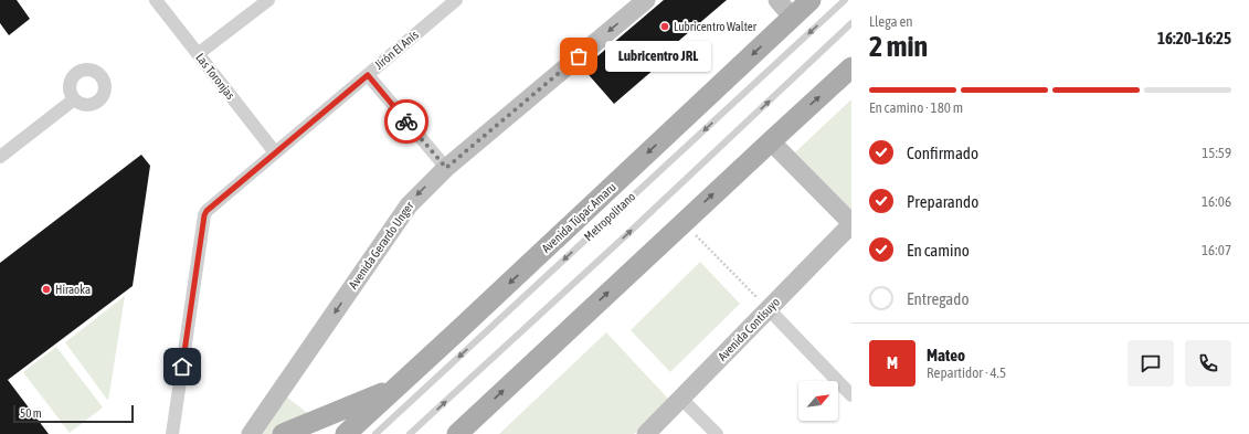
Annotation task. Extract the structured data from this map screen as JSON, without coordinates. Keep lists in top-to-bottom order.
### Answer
{
  "streets": {
    "main road": ["Avenida Túpac Amaru"],
    "street": [
      "Jirón El Anís",
      "Las Toronjas",
      "Avenida Gerardo Unger",
      "Avenida Contisuyo"
    ],
    "lane": ["Metropolitano"]
  },
  "crossings": [
    ["Jirón El Anís", "Las Toronjas"]
  ],
  "one_way": ["Avenida Gerardo Unger"],
  "places": ["Lubricentro Walter", "Lubricentro JRL", "Hiraoka"],
  "scale_bar": "50 m",
  "north": "top right",
  "page": {
    "heading": ["2 min", "Llega en", "16:20–16:25"],
    "panel": ["Mateo", "Repartidor · 4.5"],
    "bubble": "Lubricentro JRL",
    "bar": "En camino · 180 m",
    "list": [
      ["Confirmado", "15:59"],
      ["Preparando", "16:06"],
      ["En camino", "16:07"],
      "Entregado"
    ],
    "round": "M",
    "scale": "50 m"
  }
}
